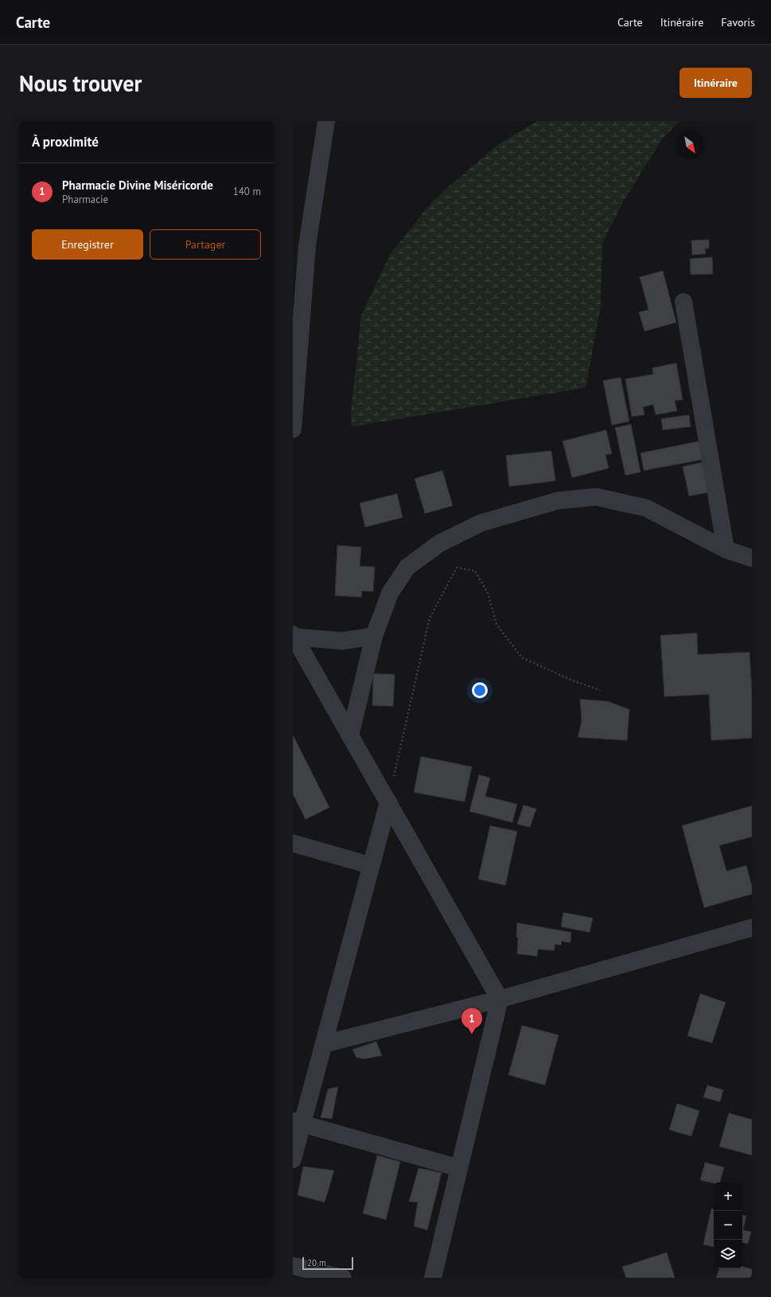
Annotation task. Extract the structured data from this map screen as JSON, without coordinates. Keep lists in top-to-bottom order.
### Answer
{
  "scale_bar": "20 m",
  "north": "bottom right",
  "page": {
    "header": "Carte",
    "nav": ["Carte", "Itinéraire", "Favoris"],
    "buttons": [
      "Itinéraire",
      ["Enregistrer", "Partager"]
    ],
    "title": "Nous trouver",
    "heading": "À proximité",
    "list": [
      {
        "mark": "1",
        "name": "Pharmacie Divine Miséricorde",
        "note": "Pharmacie",
        "value": "140 m"
      }
    ],
    "pins": "1",
    "map_buttons": ["+", "−"],
    "scale": "20 m"
  }
}
